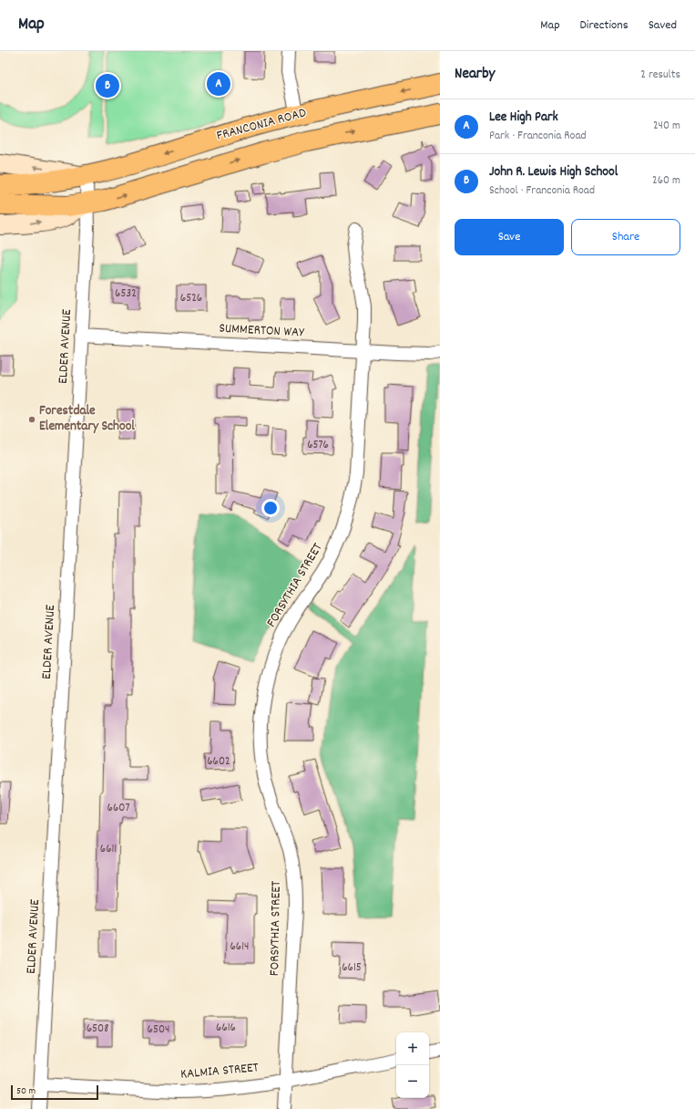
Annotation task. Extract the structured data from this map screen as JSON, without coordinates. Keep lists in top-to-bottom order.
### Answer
{
  "streets": {
    "main road": ["FRANCONIA ROAD"],
    "street": [
      "SUMMERTON WAY",
      "ELDER AVENUE",
      "FORSYTHIA STREET",
      "KALMIA STREET"
    ]
  },
  "crossings": [
    ["FRANCONIA ROAD", "ELDER AVENUE"],
    ["SUMMERTON WAY", "ELDER AVENUE"],
    ["SUMMERTON WAY", "FORSYTHIA STREET"],
    ["ELDER AVENUE", "KALMIA STREET"],
    ["FORSYTHIA STREET", "KALMIA STREET"]
  ],
  "places": ["Forestdale Elementary School"],
  "house_numbers": [
    "6532",
    "6526",
    "6576",
    "6602",
    "6607",
    "6611",
    "6614",
    "6615",
    "6616",
    "6508",
    "6504"
  ],
  "scale_bar": "50 m",
  "page": {
    "header": "Map",
    "nav": ["Map", "Directions", "Saved"],
    "heading": ["Nearby", "2 results"],
    "pins": ["A", "B"],
    "list": [
      {
        "mark": "A",
        "name": "Lee High Park",
        "note": "Park · Franconia Road",
        "value": "240 m"
      },
      {
        "mark": "B",
        "name": "John R. Lewis High School",
        "note": "School · Franconia Road",
        "value": "260 m"
      }
    ],
    "buttons": ["Save", "Share"],
    "map_buttons": ["+", "−"],
    "scale": "50 m"
  }
}
